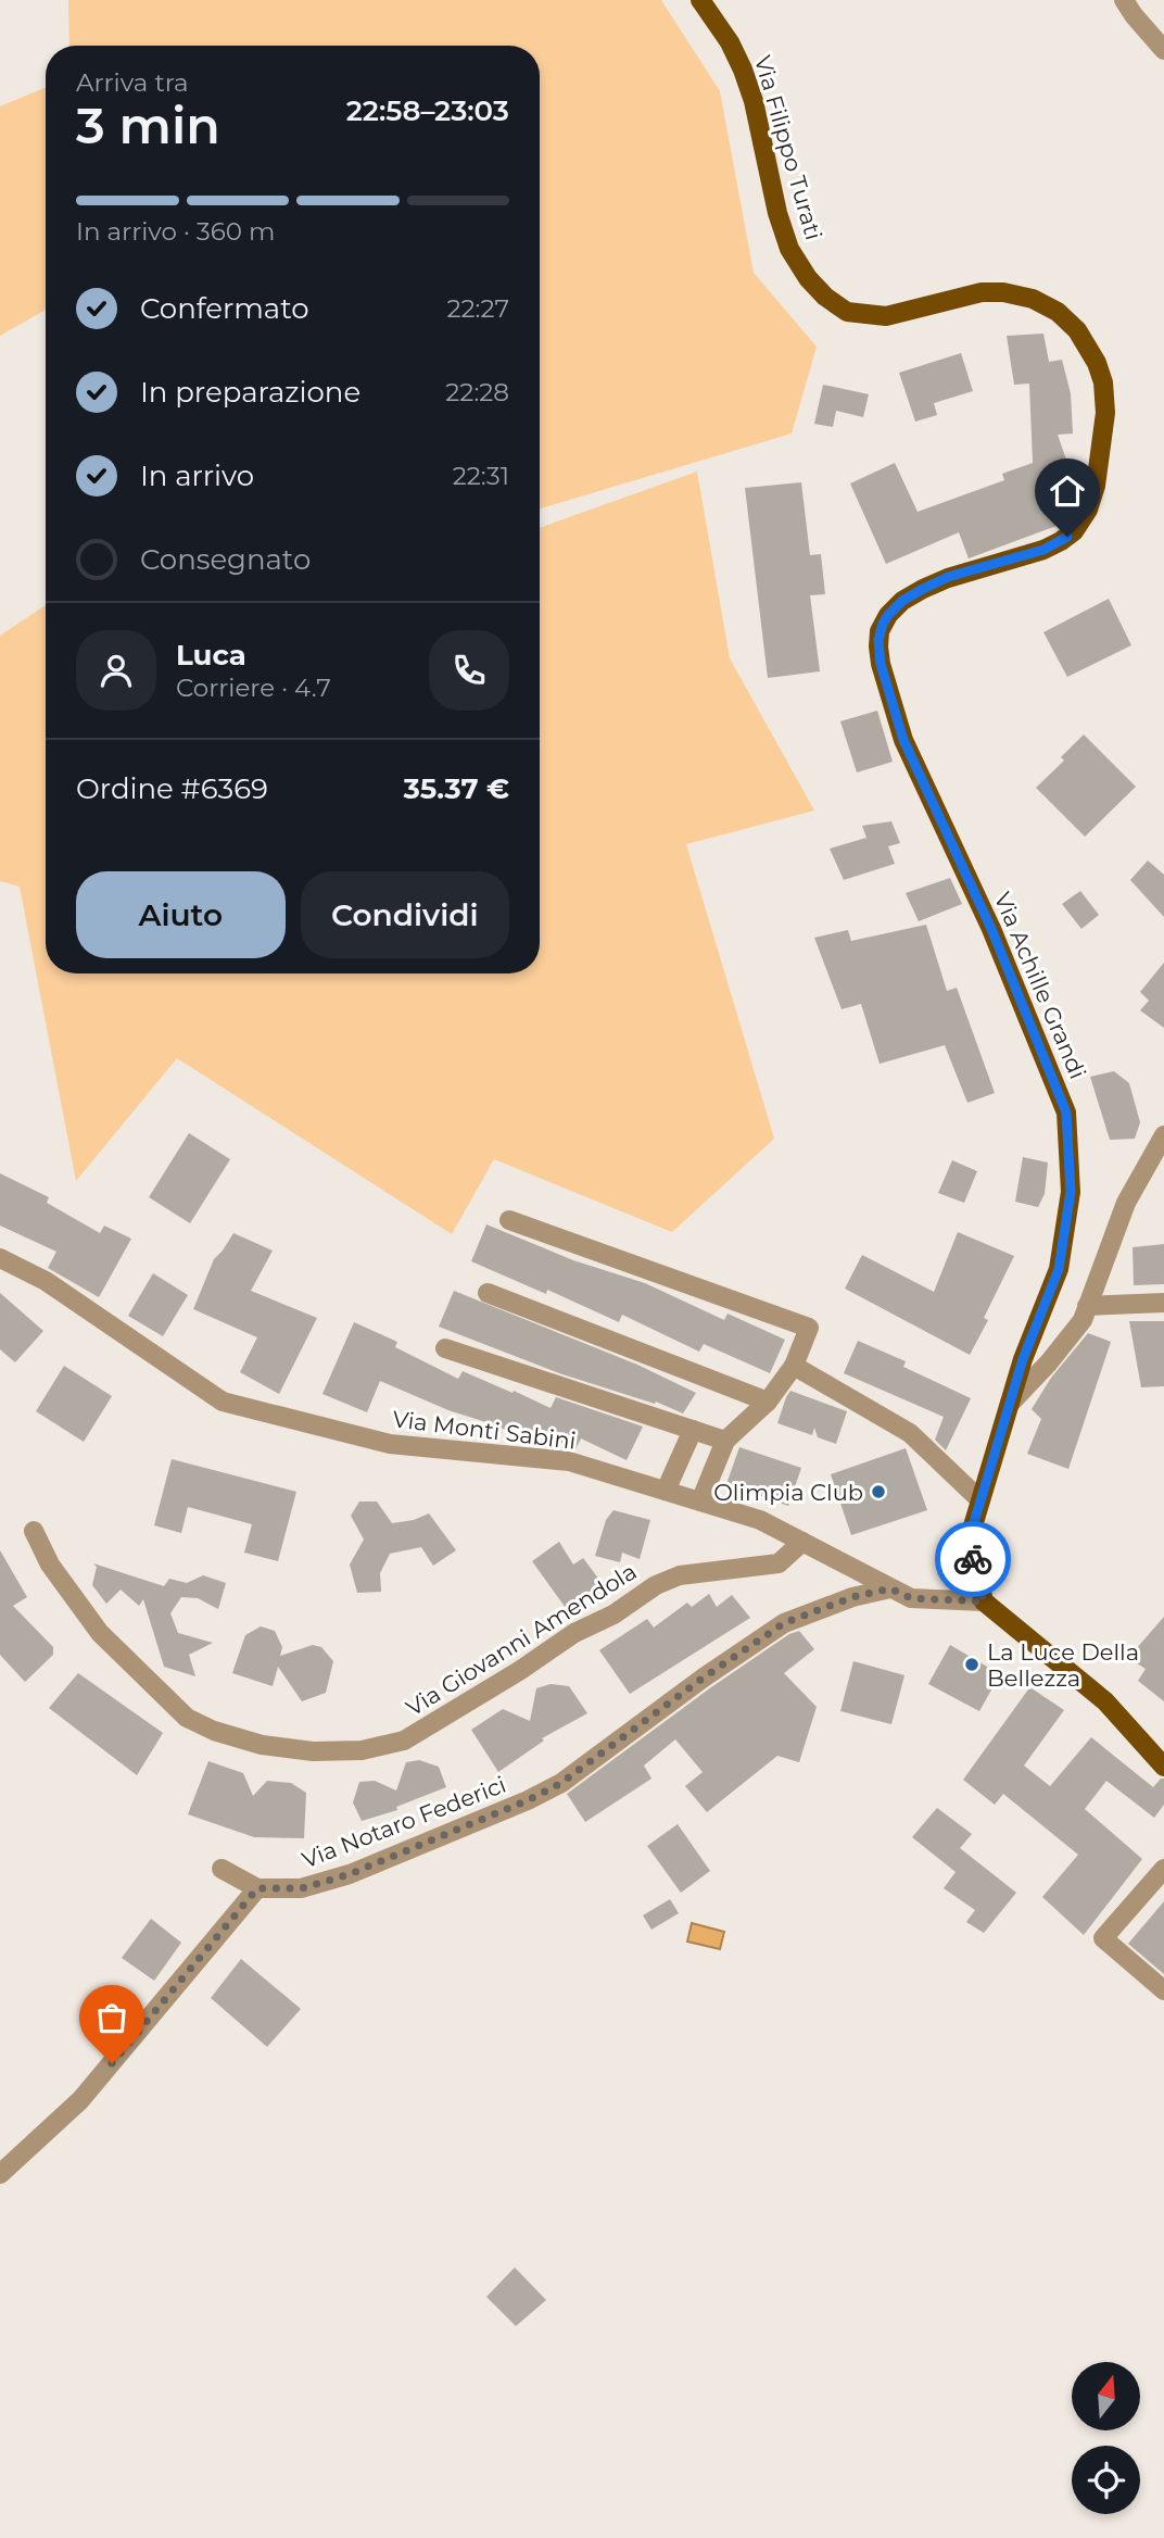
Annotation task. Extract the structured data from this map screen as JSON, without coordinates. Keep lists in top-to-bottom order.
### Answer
{
  "streets": {
    "main road": ["Via Filippo Turati", "Via Achille Grandi"],
    "street": ["Via Monti Sabini", "Via Giovanni Amendola", "Via Notaro Federici"]
  },
  "crossings": [
    ["Via Filippo Turati", "Via Achille Grandi"],
    ["Via Achille Grandi", "Via Monti Sabini"],
    ["Via Monti Sabini", "Via Giovanni Amendola"],
    ["Via Monti Sabini", "Via Notaro Federici"]
  ],
  "places": ["Olimpia Club", "La Luce Della Bellezza"],
  "north": "top",
  "page": {
    "heading": ["3 min", "Arriva tra", "22:58–23:03"],
    "panel": [
      "Luca",
      "Corriere · 4.7",
      "Ordine #6369",
      "35.37 €"
    ],
    "bar": "In arrivo · 360 m",
    "list": [
      ["Confermato", "22:27"],
      ["In preparazione", "22:28"],
      ["In arrivo", "22:31"],
      "Consegnato"
    ],
    "buttons": ["Aiuto", "Condividi"]
  }
}
